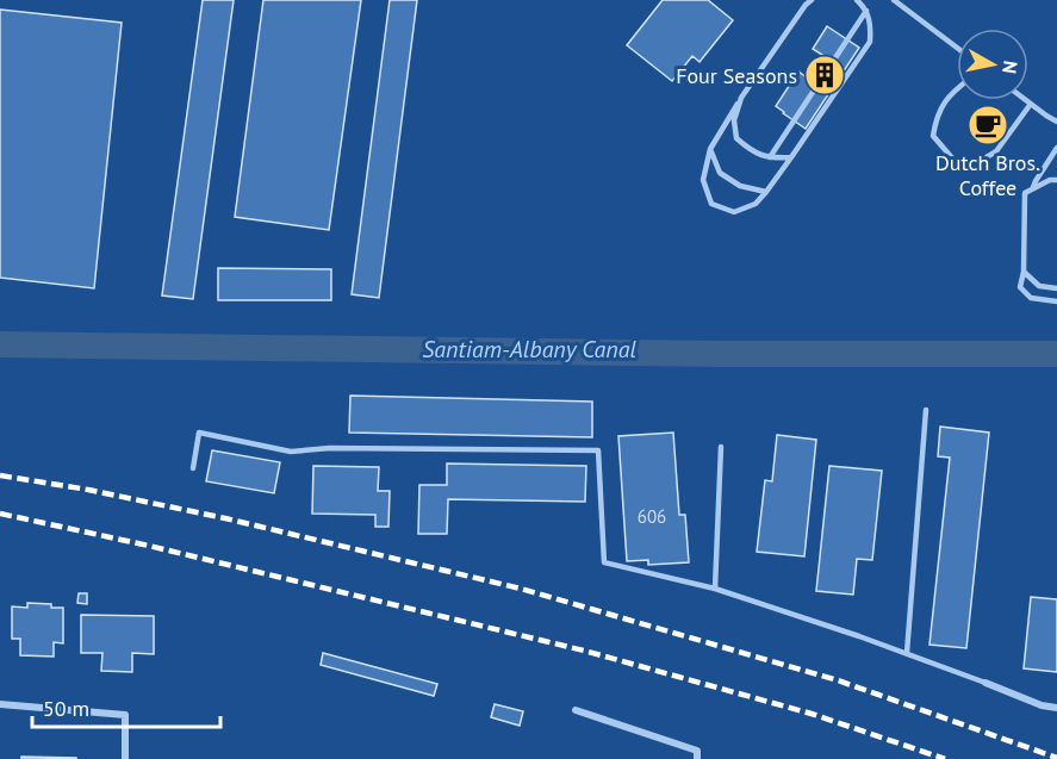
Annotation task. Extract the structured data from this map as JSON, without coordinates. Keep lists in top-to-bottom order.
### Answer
{
  "water": ["Santiam-Albany Canal"],
  "places": {
    "building": ["Four Seasons"],
    "cafe": ["Dutch Bros. Coffee"]
  },
  "house_numbers": ["606"],
  "scale_bar": "50 m",
  "north": "right"
}
